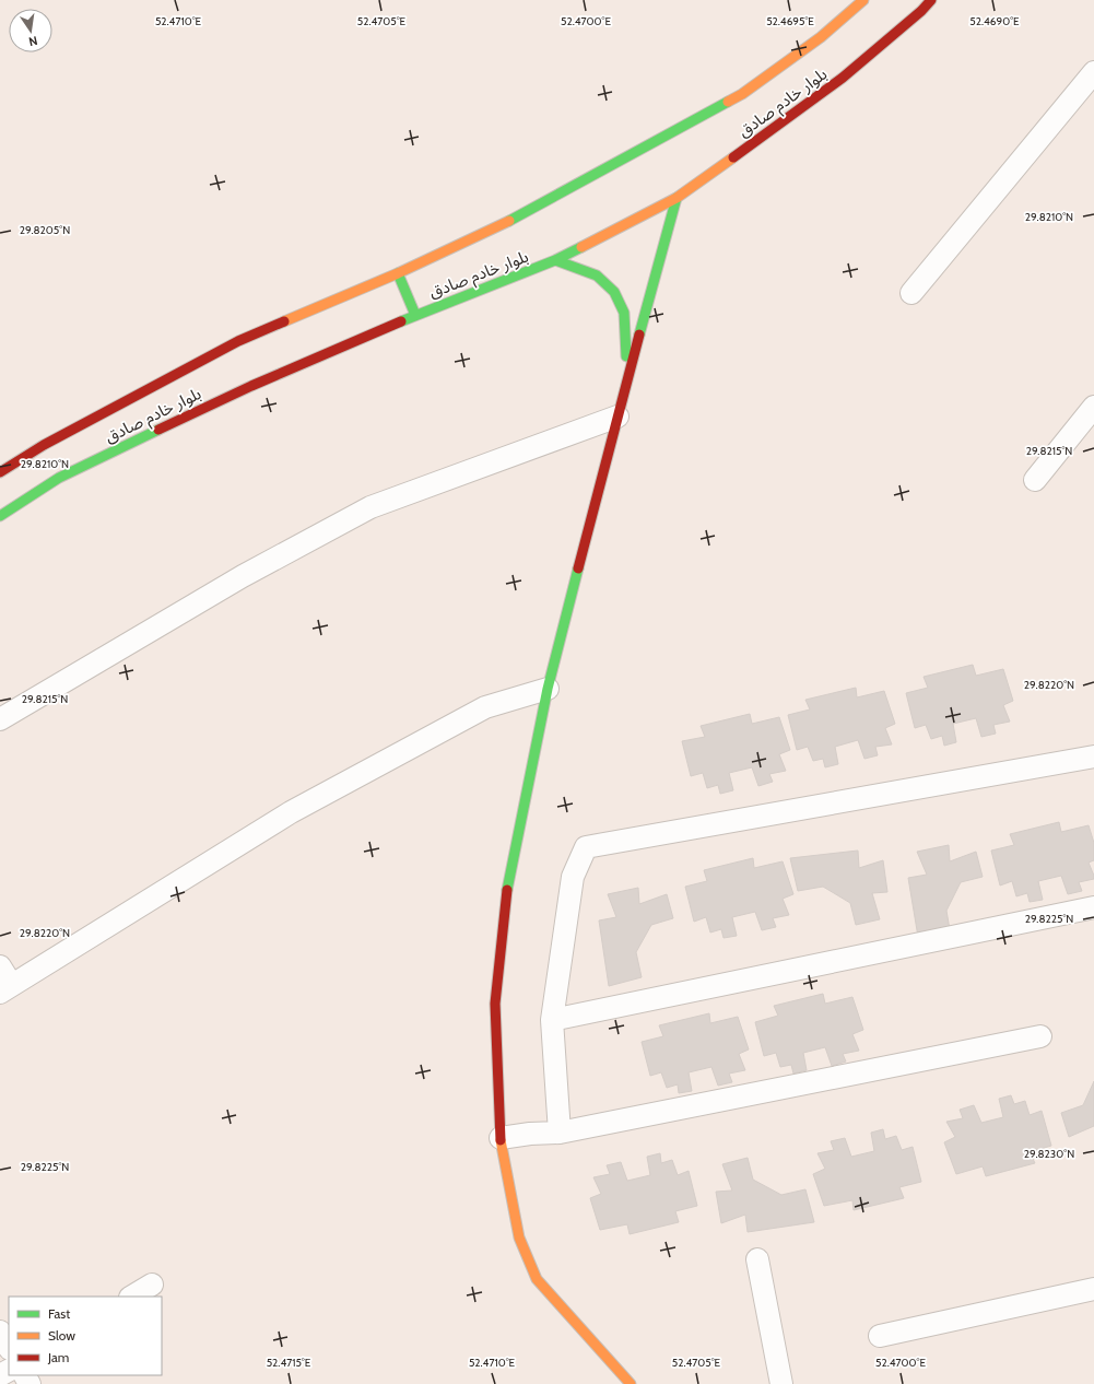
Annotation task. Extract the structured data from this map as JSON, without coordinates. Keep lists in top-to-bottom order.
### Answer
{
  "streets": {
    "main road": ["بلوار خادم صادق"]
  },
  "legend": ["Fast", "Slow", "Jam"],
  "north": "bottom",
  "coordinates": [
    "52.4710°E",
    "52.4705°E",
    "52.4700°E",
    "52.4695°E",
    "52.4690°E",
    "29.8210°N",
    "29.8205°N",
    "29.8215°N",
    "29.8220°N",
    "29.8225°N",
    "29.8230°N",
    "52.4715°E"
  ]
}
